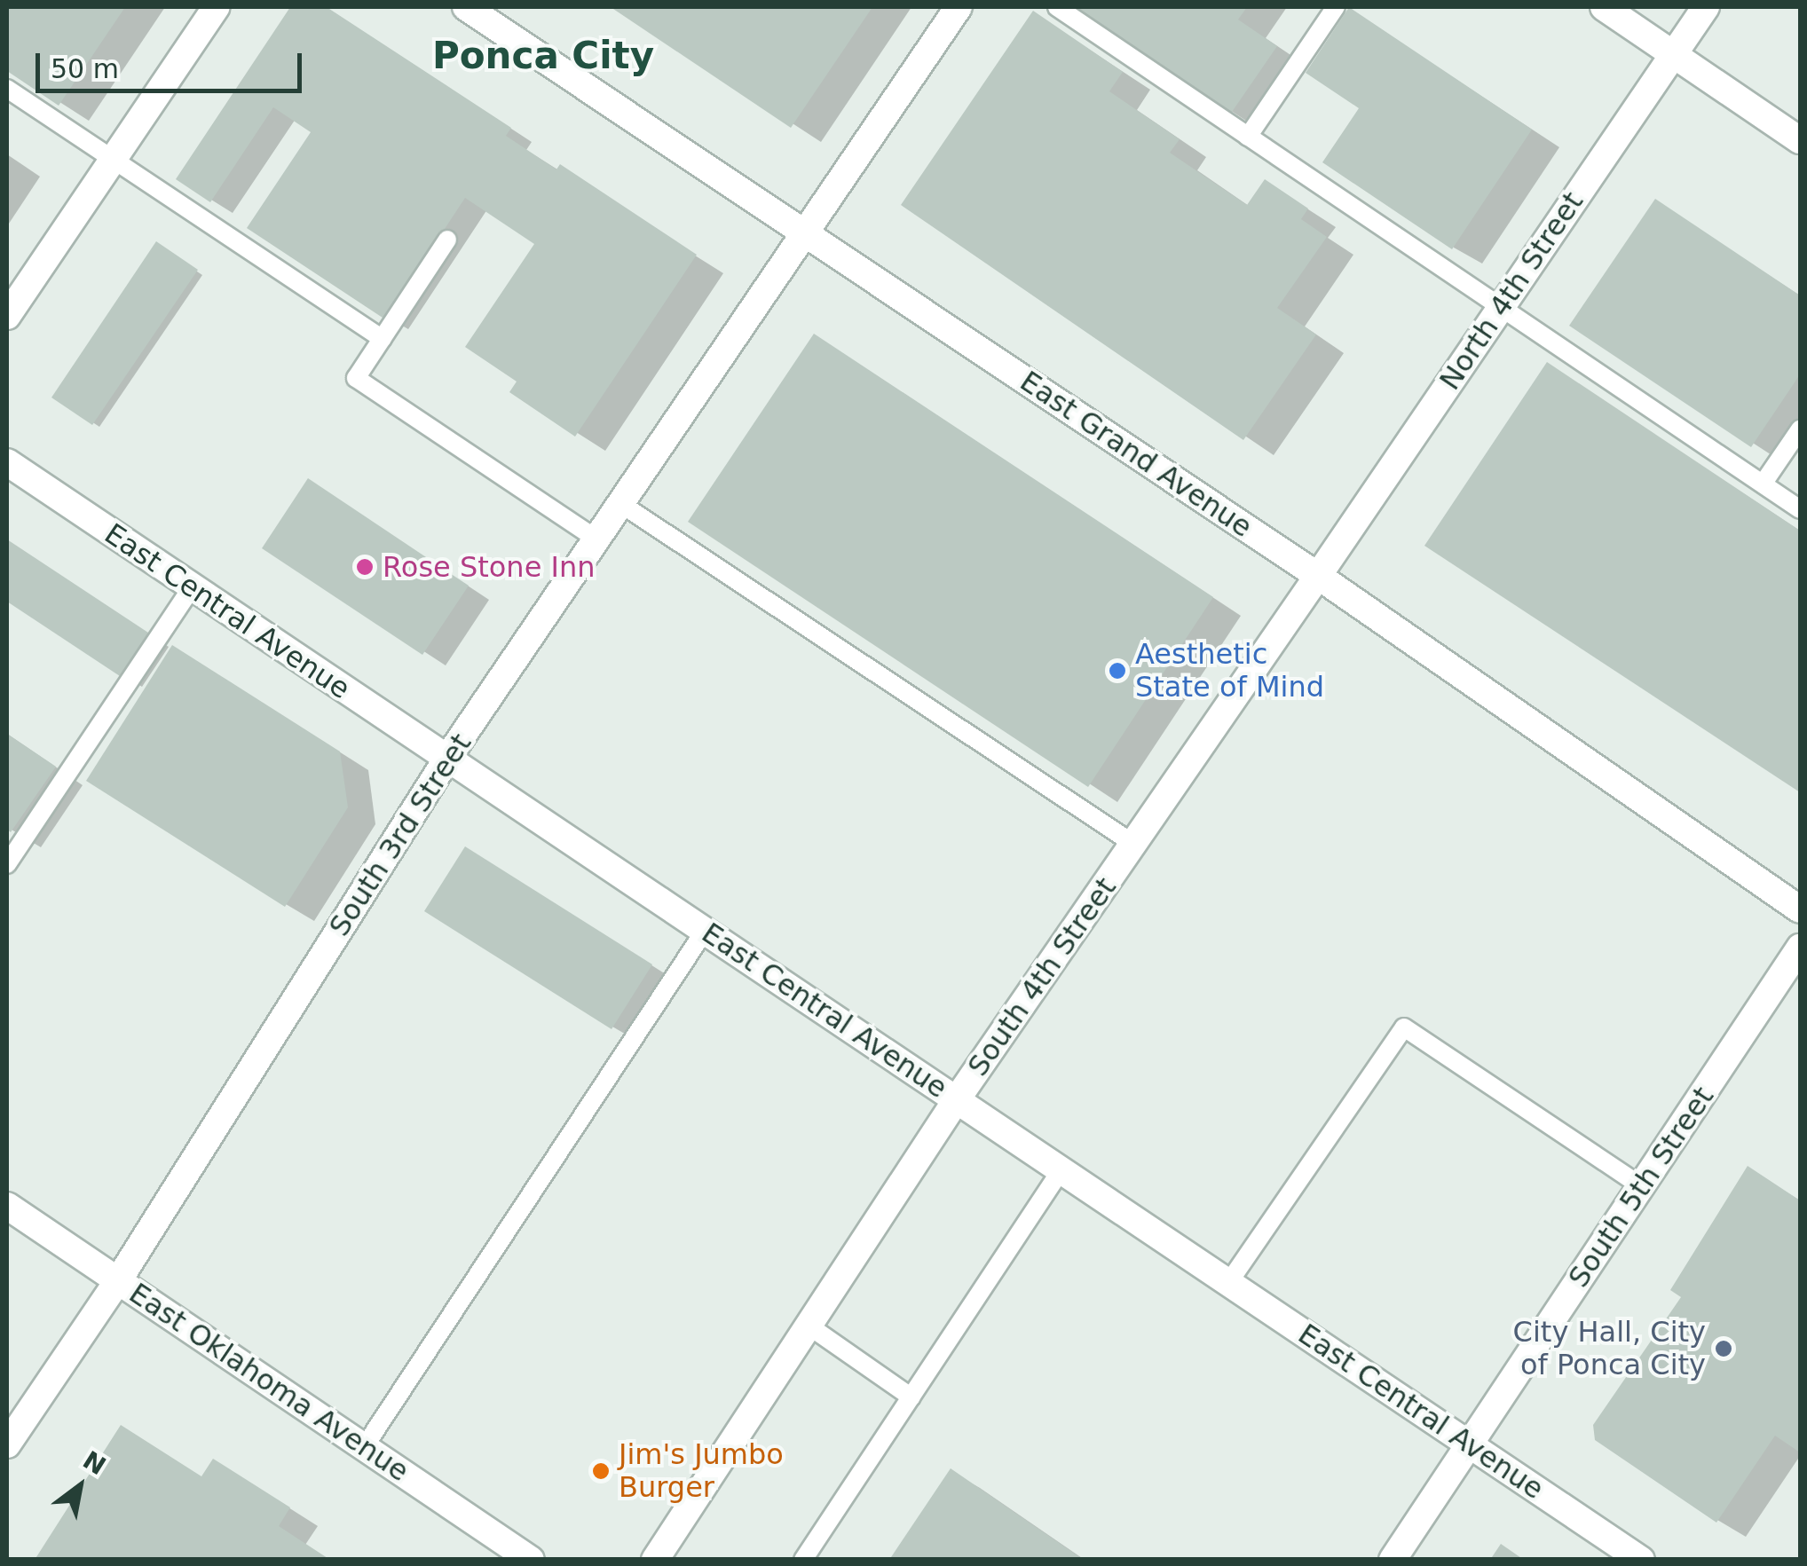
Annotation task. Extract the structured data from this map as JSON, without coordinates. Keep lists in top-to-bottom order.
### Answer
{
  "streets": {
    "street": [
      "North 4th Street",
      "East Grand Avenue",
      "East Central Avenue",
      "South 3rd Street",
      "South 4th Street",
      "South 5th Street",
      "East Oklahoma Avenue"
    ]
  },
  "crossings": [
    ["North 4th Street", "East Grand Avenue"],
    ["North 4th Street", "South 4th Street"],
    ["East Grand Avenue", "South 3rd Street"],
    ["East Grand Avenue", "South 4th Street"],
    ["East Central Avenue", "South 3rd Street"],
    ["East Central Avenue", "South 4th Street"],
    ["East Central Avenue", "South 5th Street"],
    ["South 3rd Street", "East Oklahoma Avenue"]
  ],
  "districts": ["Ponca City"],
  "places": [
    "Rose Stone Inn",
    "Aesthetic State of Mind",
    "City Hall, City of Ponca City",
    "Jim's Jumbo Burger"
  ],
  "scale_bar": "50 m",
  "north": "top right"
}
